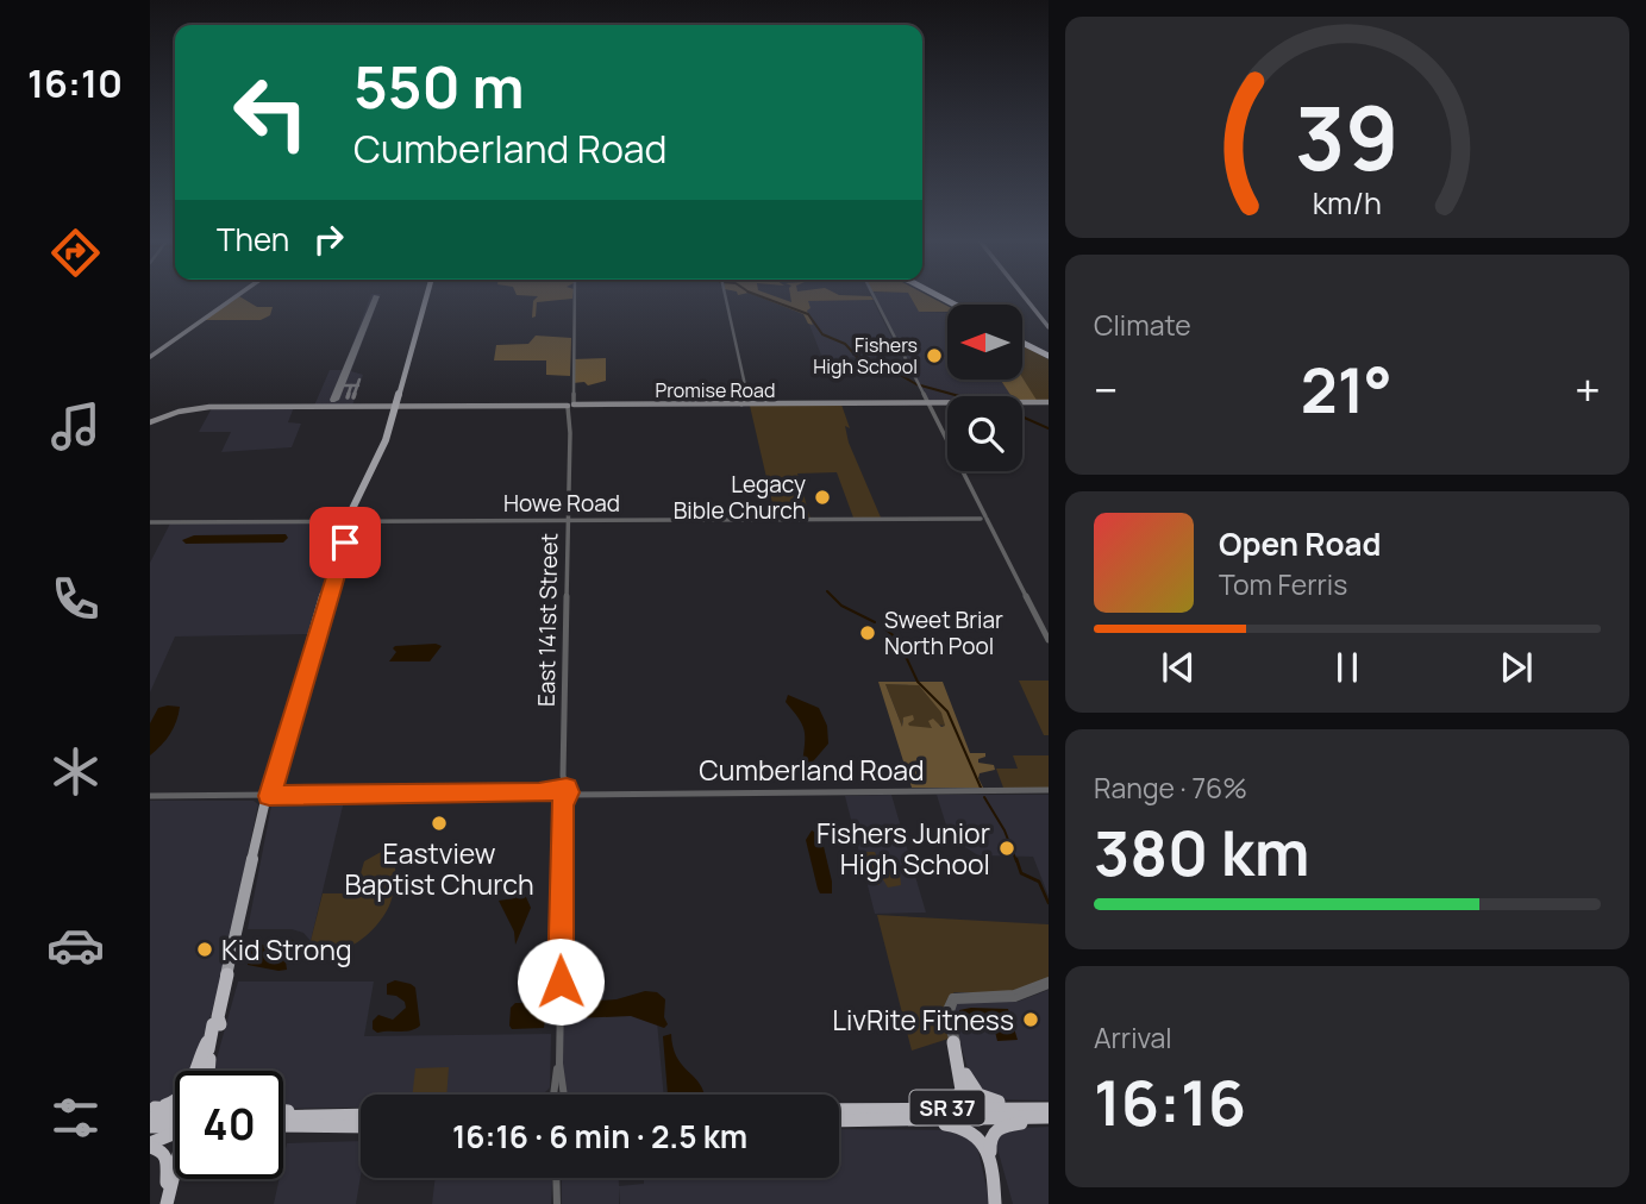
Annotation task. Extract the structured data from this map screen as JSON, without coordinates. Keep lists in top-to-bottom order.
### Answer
{
  "streets": {
    "highway": ["SR 37"],
    "main road": ["Promise Road"],
    "street": ["Howe Road", "East 141st Street", "Cumberland Road"]
  },
  "crossings": [
    ["Promise Road", "East 141st Street"],
    ["Howe Road", "East 141st Street"],
    ["East 141st Street", "Cumberland Road"]
  ],
  "places": [
    "Fishers High School",
    "Legacy Bible Church",
    "Sweet Briar North Pool",
    "Eastview Baptist Church",
    "Fishers Junior High School",
    "Kid Strong",
    "LivRite Fitness"
  ],
  "north": "left",
  "page": {
    "tabs": "16:10",
    "turn": ["550 m", "Cumberland Road"],
    "then": "Then",
    "tile": [
      "Climate",
      ["Range · 76%", "380 km"],
      ["Arrival", "16:16"]
    ],
    "heat": ["−", "21°", "+"],
    "song": ["Open Road", "Tom Ferris"],
    "limit": "40",
    "trip": "16:16 · 6 min · 2.5 km",
    "gauge": ["39", "km/h"]
  }
}
